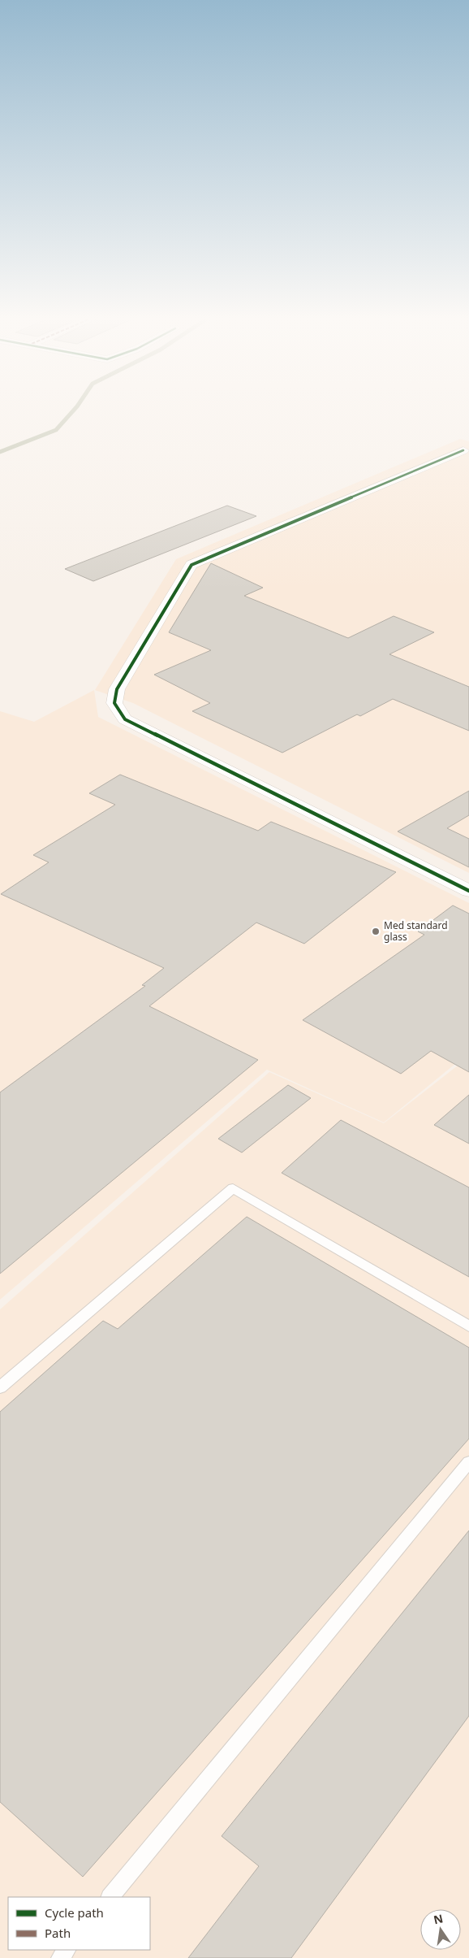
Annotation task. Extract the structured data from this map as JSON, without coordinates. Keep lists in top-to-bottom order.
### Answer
{
  "places": ["Med standard glass"],
  "legend": ["Cycle path", "Path"],
  "north": "top"
}
